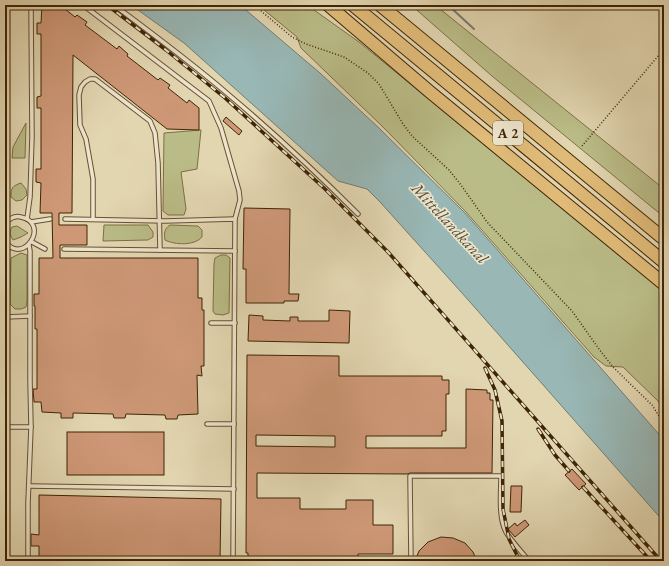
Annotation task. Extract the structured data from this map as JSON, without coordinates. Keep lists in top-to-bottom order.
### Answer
{
  "streets": {
    "highway": ["A 2"]
  },
  "water": ["Mittellandkanal"]
}
